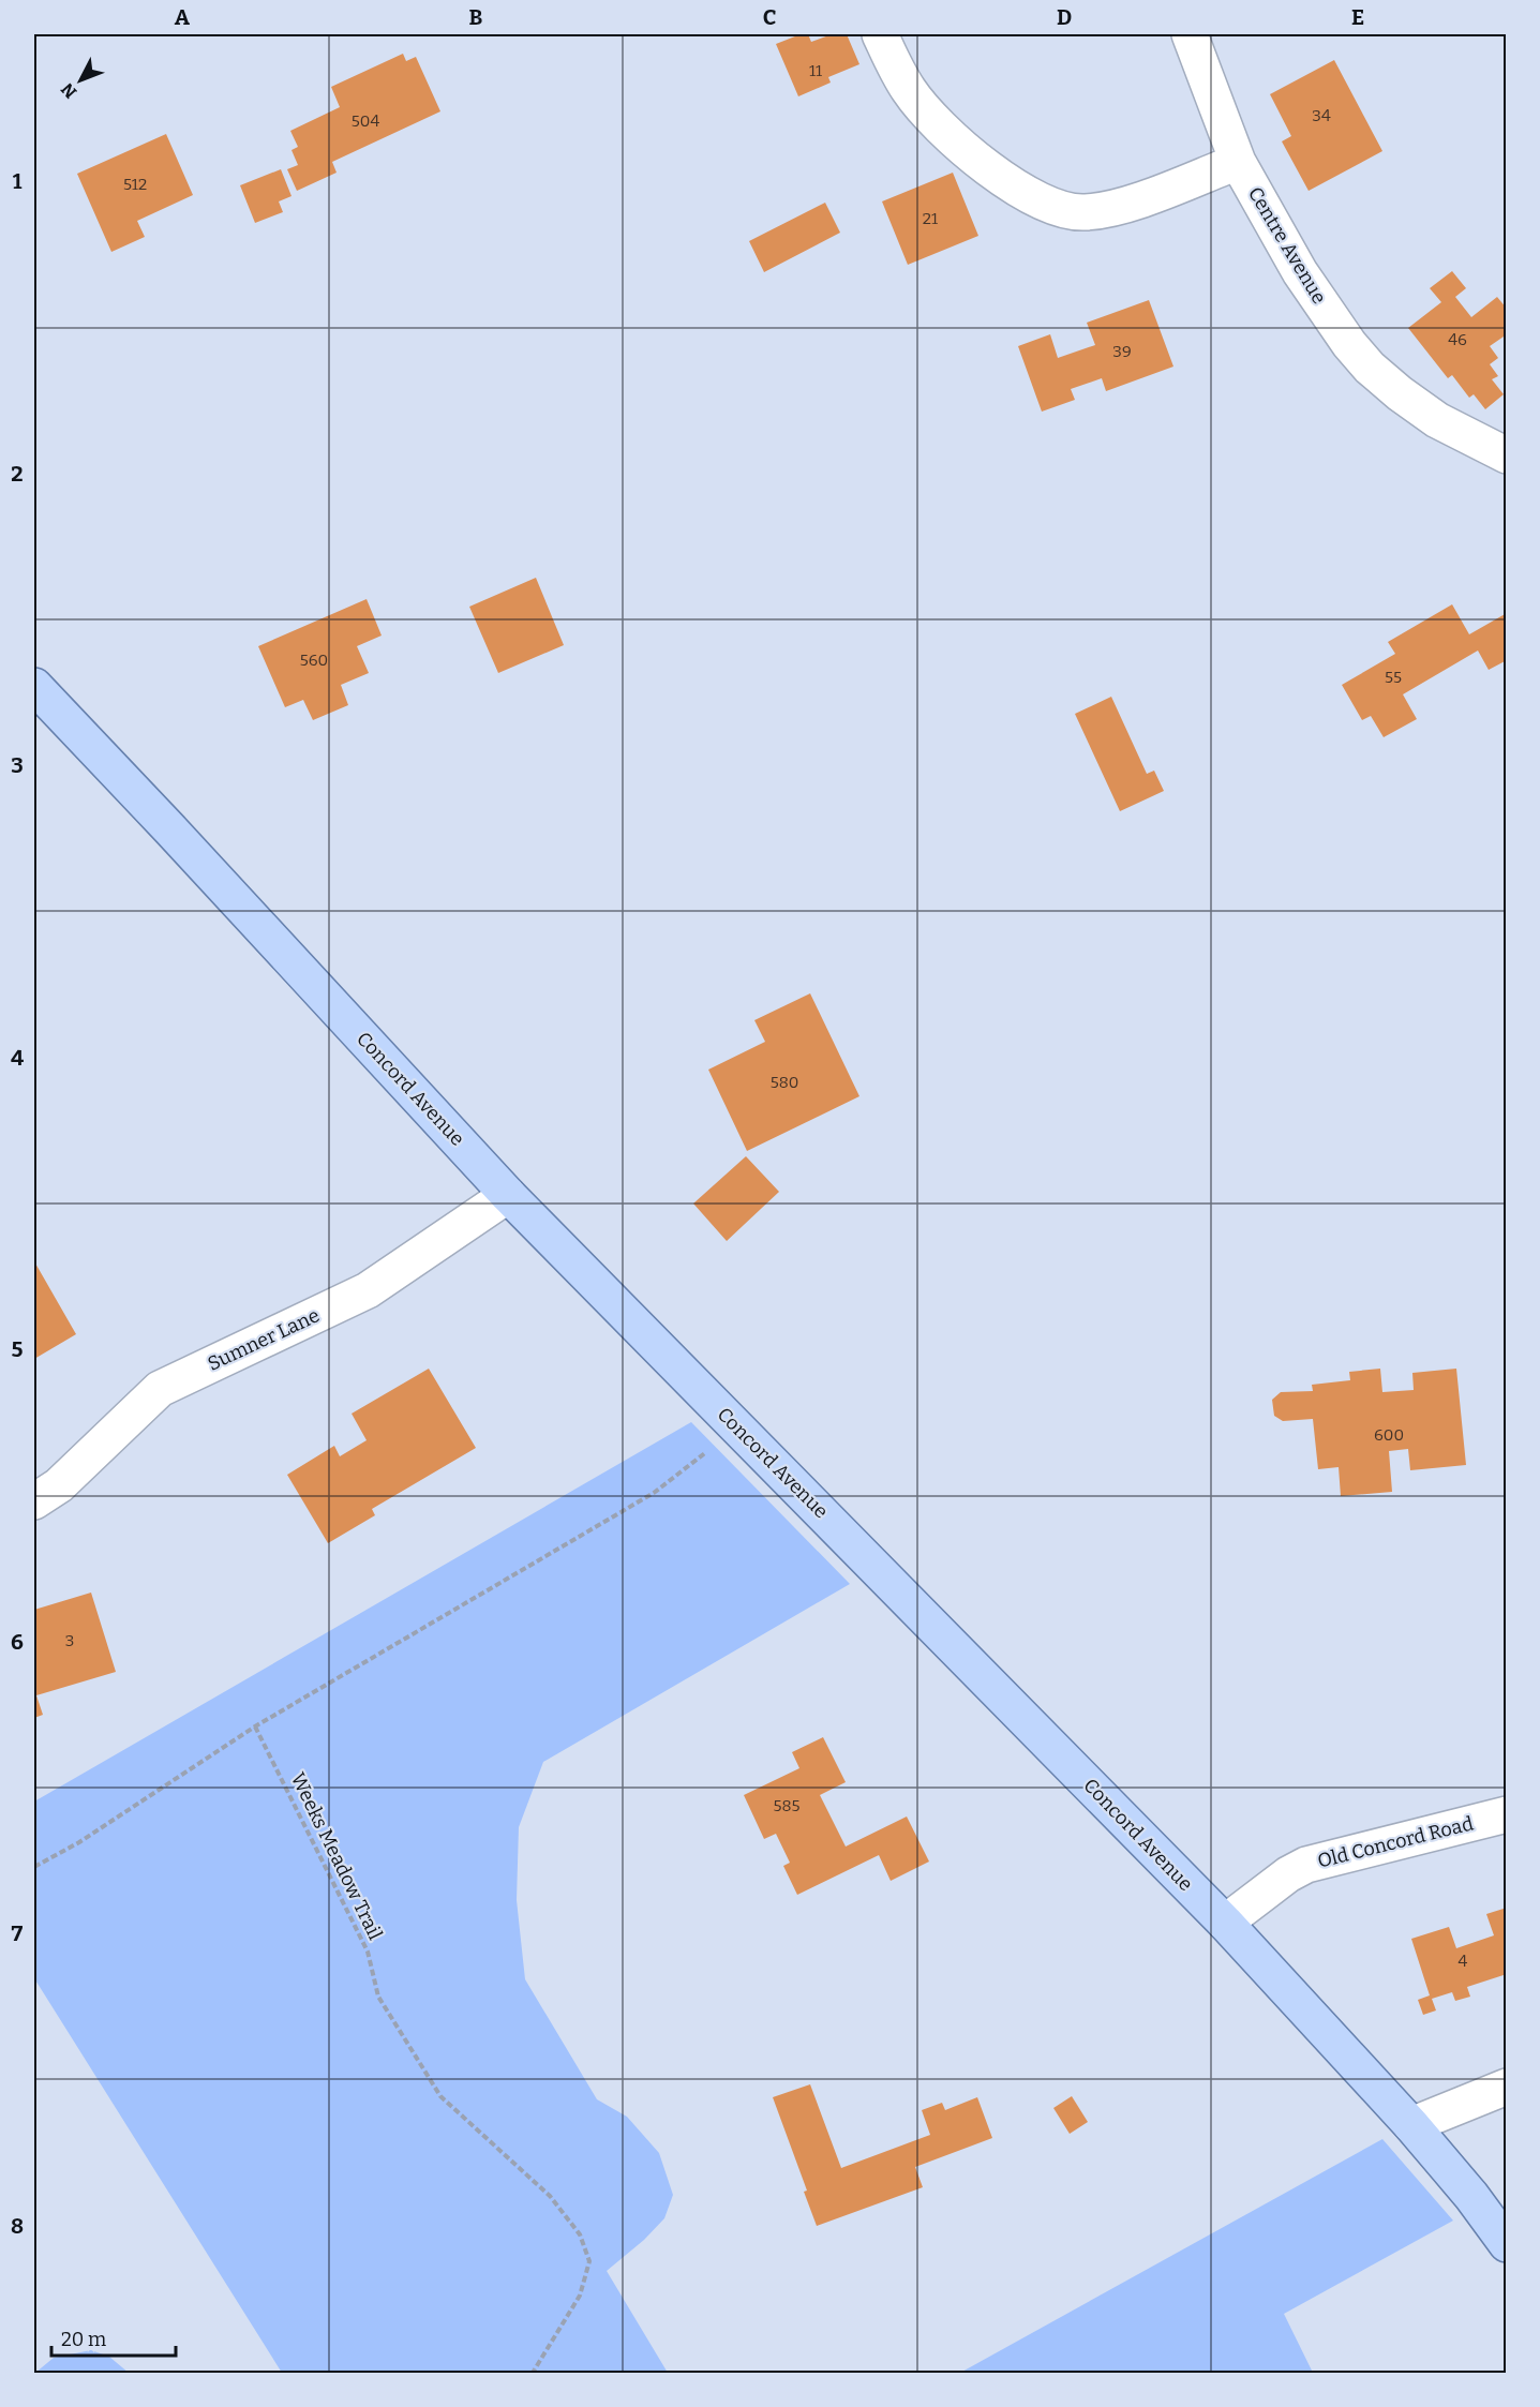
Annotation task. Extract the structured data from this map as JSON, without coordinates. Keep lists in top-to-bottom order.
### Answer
{
  "streets": {
    "main road": ["Concord Avenue"],
    "street": ["Centre Avenue", "Sumner Lane", "Old Concord Road"],
    "path": ["Weeks Meadow Trail"]
  },
  "crossings": [
    ["Concord Avenue", "Sumner Lane"],
    ["Concord Avenue", "Old Concord Road"]
  ],
  "house_numbers": [
    "11",
    "34",
    "504",
    "512",
    "21",
    "46",
    "39",
    "560",
    "55",
    "580",
    "600",
    "3",
    "585",
    "4"
  ],
  "scale_bar": "20 m",
  "north": "bottom left",
  "grid": {
    "columns": [
      "A",
      "B",
      "C",
      "D",
      "E"
    ],
    "rows": [
      "1",
      "2",
      "3",
      "4",
      "5",
      "6",
      "7",
      "8"
    ]
  }
}
